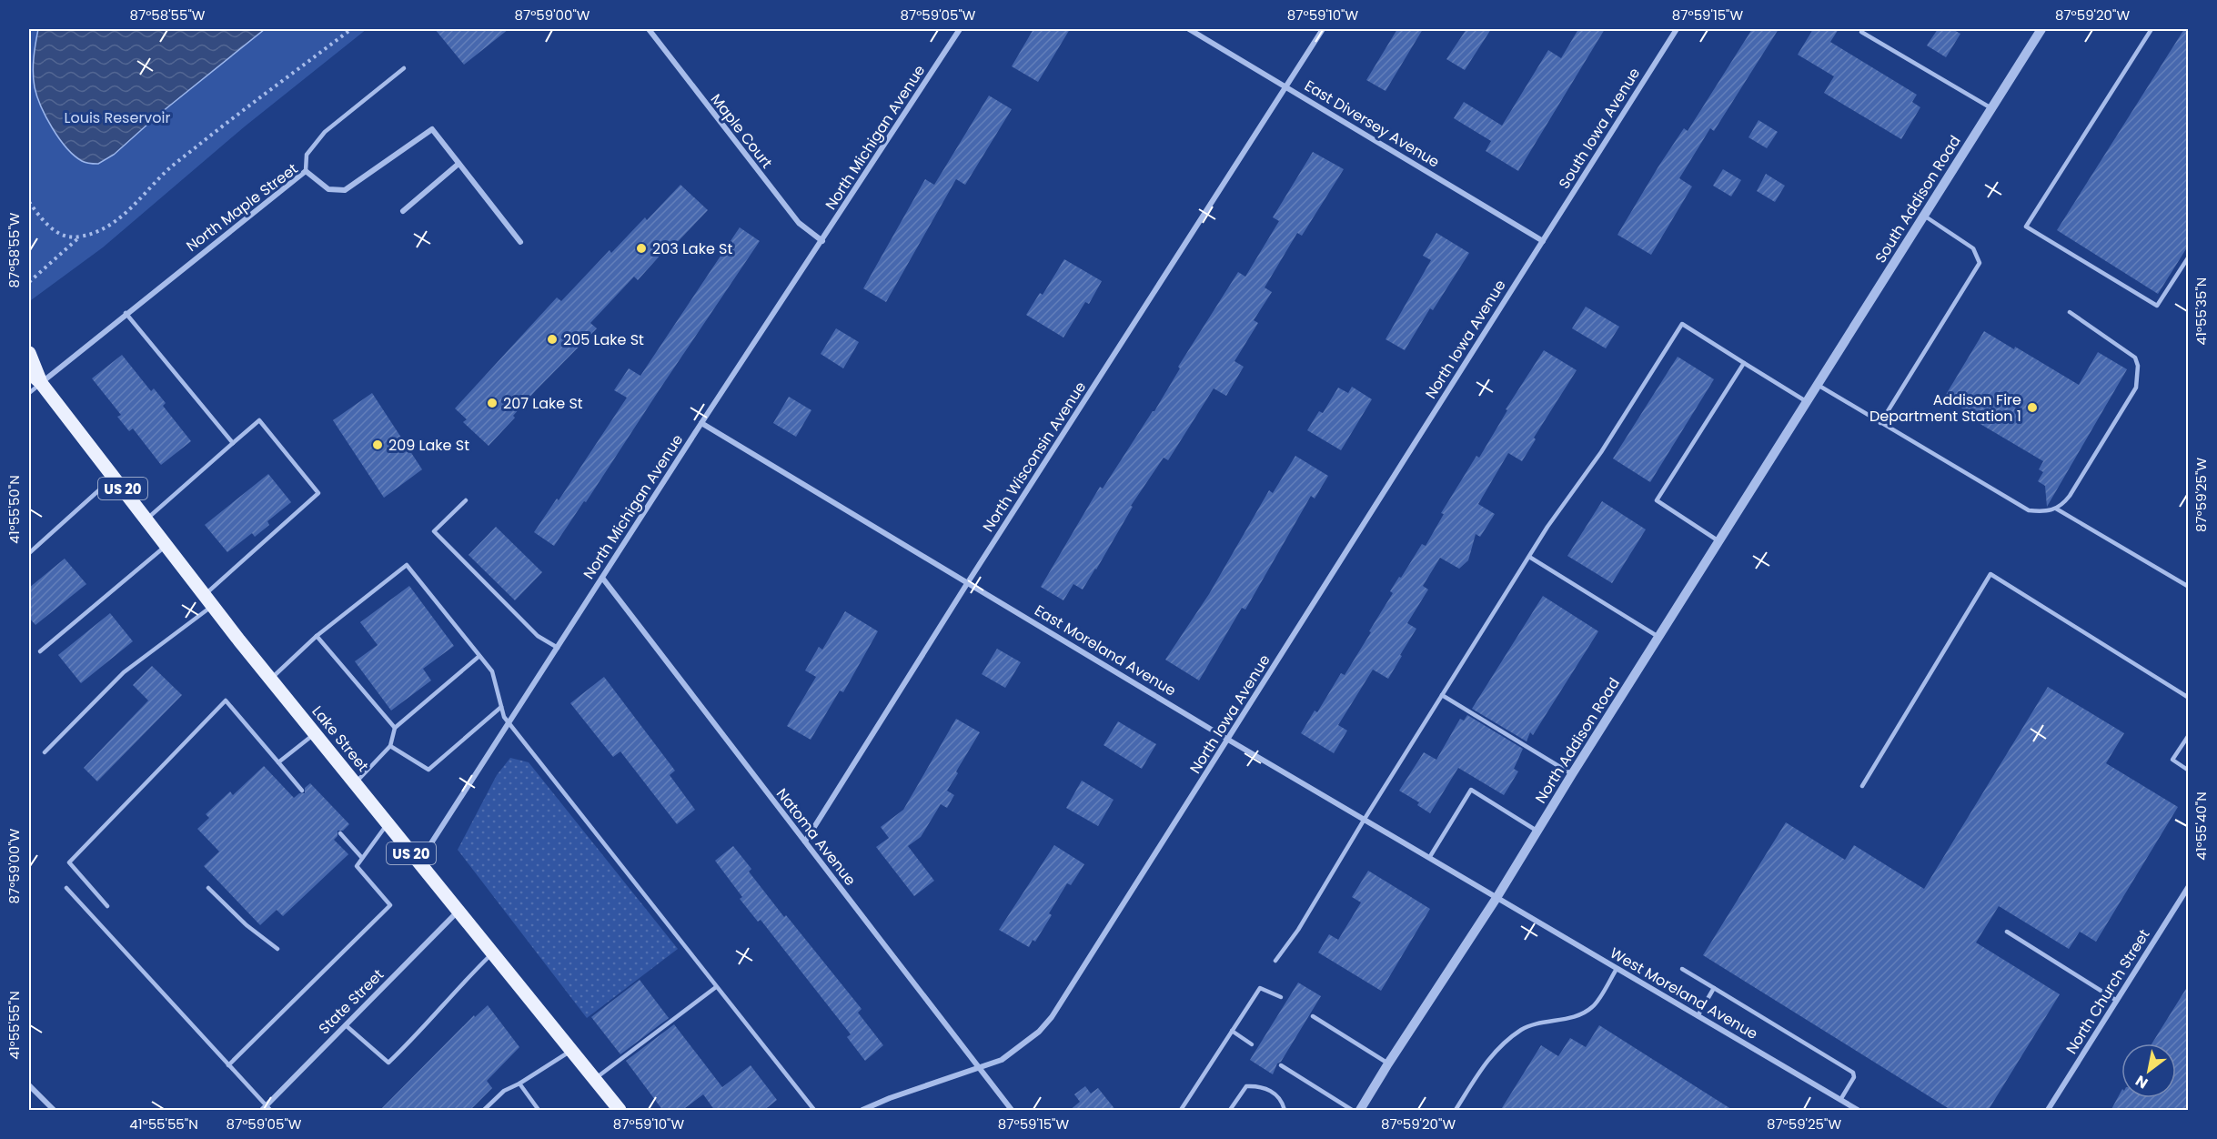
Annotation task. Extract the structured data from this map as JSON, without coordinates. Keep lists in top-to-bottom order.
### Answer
{
  "streets": {
    "main road": ["US 20", "Lake Street"],
    "street": [
      "East Diversey Avenue",
      "South Iowa Avenue",
      "Maple Court",
      "North Michigan Avenue",
      "South Addison Road",
      "North Maple Street",
      "North Iowa Avenue",
      "North Wisconsin Avenue",
      "East Moreland Avenue",
      "North Addison Road",
      "Natoma Avenue",
      "North Church Street",
      "West Moreland Avenue",
      "State Street"
    ]
  },
  "crossings": [
    ["East Diversey Avenue", "South Iowa Avenue"],
    ["East Diversey Avenue", "North Iowa Avenue"],
    ["East Diversey Avenue", "North Wisconsin Avenue"],
    ["South Iowa Avenue", "North Iowa Avenue"],
    ["Maple Court", "North Michigan Avenue"],
    ["North Michigan Avenue", "East Moreland Avenue"],
    ["North Michigan Avenue", "Lake Street"],
    ["North Michigan Avenue", "Natoma Avenue"],
    ["South Addison Road", "North Addison Road"],
    ["North Maple Street", "Lake Street"],
    ["North Iowa Avenue", "East Moreland Avenue"],
    ["North Iowa Avenue", "Natoma Avenue"],
    ["North Wisconsin Avenue", "East Moreland Avenue"],
    ["North Wisconsin Avenue", "Natoma Avenue"],
    ["East Moreland Avenue", "North Addison Road"],
    ["East Moreland Avenue", "West Moreland Avenue"],
    ["Lake Street", "State Street"],
    ["North Addison Road", "West Moreland Avenue"]
  ],
  "parks": ["Louis Reservoir"],
  "places": [
    "203 Lake St",
    "205 Lake St",
    "207 Lake St",
    "Addison Fire Department Station 1",
    "209 Lake St"
  ],
  "north": "bottom left",
  "coordinates": [
    "87°58'55\"W",
    "87°59'00\"W",
    "87°59'05\"W",
    "87°59'10\"W",
    "87°59'15\"W",
    "87°59'20\"W",
    "41°55'35\"N",
    "87°59'25\"W",
    "41°55'50\"N",
    "41°55'40\"N",
    "41°55'55\"N"
  ]
}
